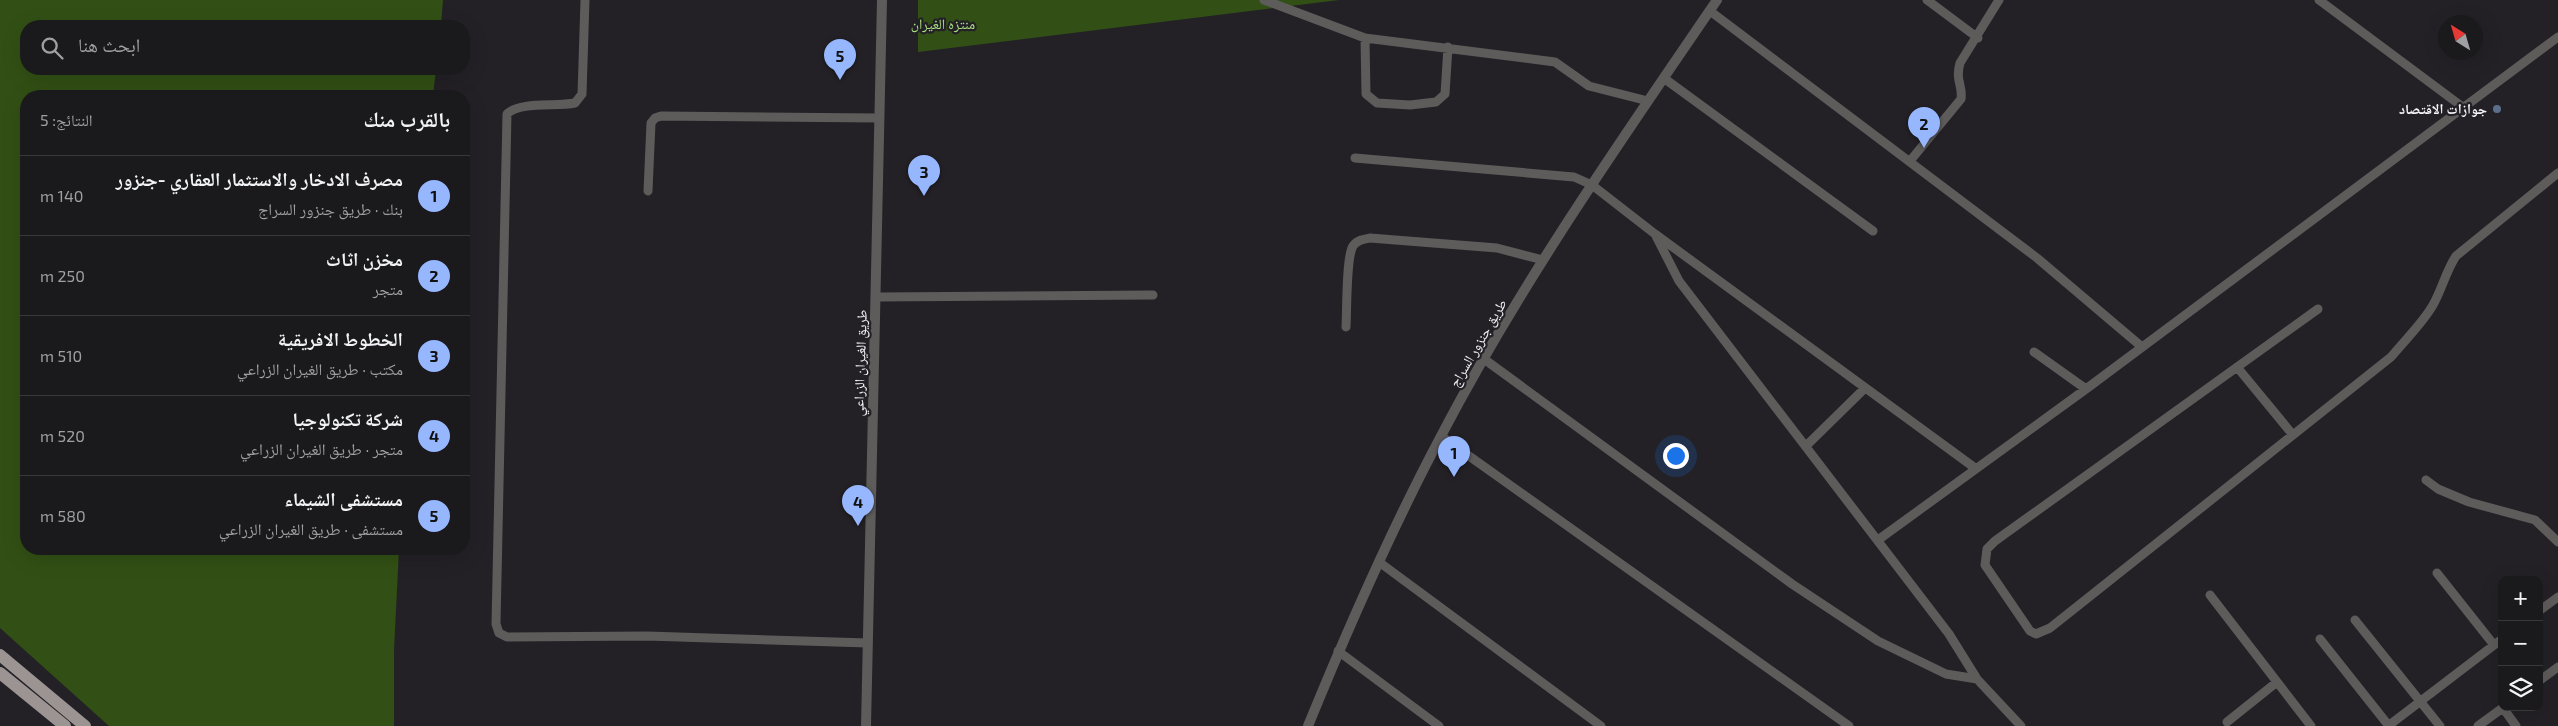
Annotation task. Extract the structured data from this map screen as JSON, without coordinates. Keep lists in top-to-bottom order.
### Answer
{
  "streets": {
    "street": ["طريق جنزور السراج", "طريق الغيران الزراعي"]
  },
  "parks": ["منتزه الغيران"],
  "places": ["جوازات الاقتصاد"],
  "north": "top left",
  "page": {
    "search": "ابحث هنا",
    "pins": [
      "5",
      "2",
      "3",
      "1",
      "4"
    ],
    "heading": ["بالقرب منك", "النتائج: 5"],
    "list": [
      {
        "mark": "1",
        "name": "مصرف الادخار والاستثمار العقاري -جنزور",
        "note": "بنك · طريق جنزور السراج",
        "value": "140 m"
      },
      {
        "mark": "2",
        "name": "مخزن اثاث",
        "note": "متجر",
        "value": "250 m"
      },
      {
        "mark": "3",
        "name": "الخطوط الافريقية",
        "note": "مكتب · طريق الغيران الزراعي",
        "value": "510 m"
      },
      {
        "mark": "4",
        "name": "شركة تكنولوجيا",
        "note": "متجر · طريق الغيران الزراعي",
        "value": "520 m"
      },
      {
        "mark": "5",
        "name": "مستشفى الشيماء",
        "note": "مستشفى · طريق الغيران الزراعي",
        "value": "580 m"
      }
    ],
    "map_buttons": ["+", "−"]
  }
}
